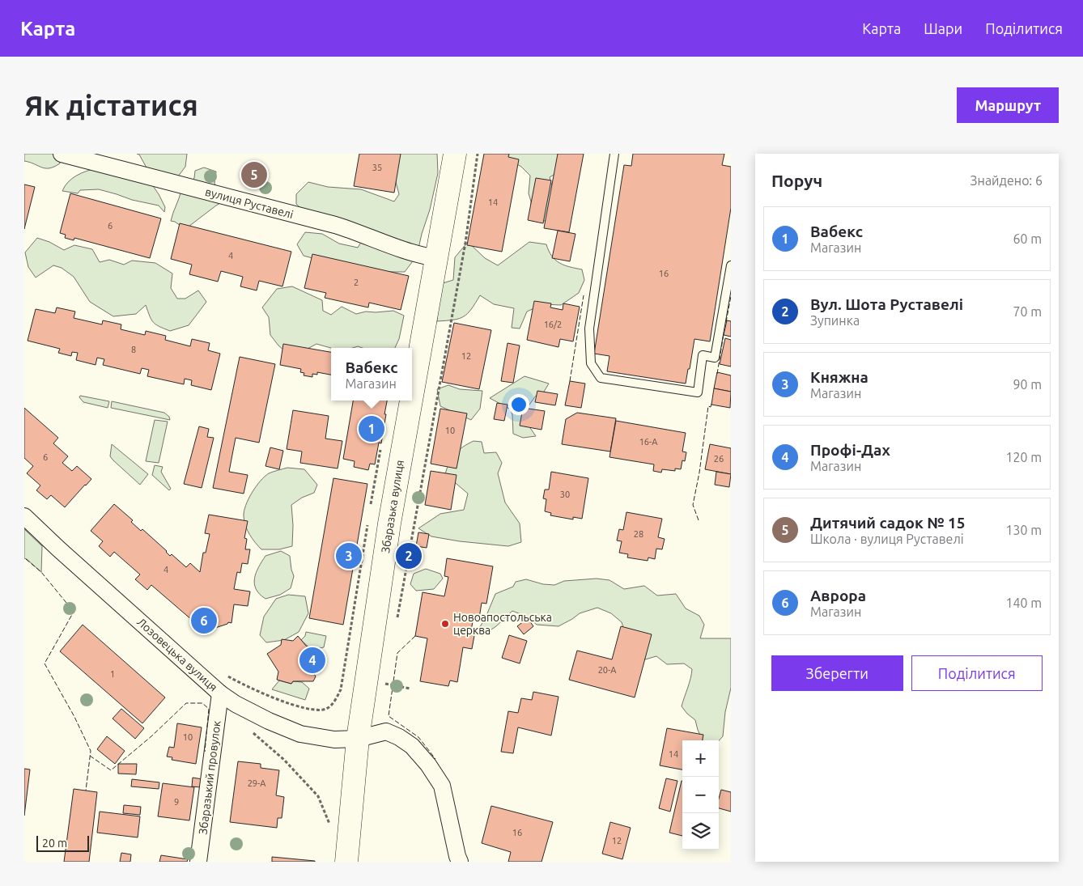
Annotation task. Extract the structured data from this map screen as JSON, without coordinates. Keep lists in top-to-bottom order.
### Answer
{
  "streets": {
    "main road": ["Збаразька вулиця"],
    "street": ["вулиця Руставелі", "Лозовецька вулиця", "Збаразький провулок"]
  },
  "crossings": [
    ["вулиця Руставелі", "Збаразька вулиця"],
    ["Збаразька вулиця", "Лозовецька вулиця"],
    ["Лозовецька вулиця", "Збаразький провулок"]
  ],
  "places": ["Новоапостольська церква"],
  "house_numbers": [
    "35",
    "14",
    "6",
    "4",
    "16",
    "2",
    "16/2",
    "8",
    "12",
    "10",
    "16-А",
    "6",
    "26",
    "30",
    "28",
    "4",
    "20-А",
    "1",
    "10",
    "14",
    "29-А",
    "9",
    "16",
    "12"
  ],
  "scale_bar": "20 m",
  "page": {
    "header": "Карта",
    "nav": ["Карта", "Шари", "Поділитися"],
    "buttons": [
      "Маршрут",
      ["Зберегти", "Поділитися"]
    ],
    "title": "Як дістатися",
    "heading": ["Поруч", "Знайдено: 6"],
    "pins": [
      "5",
      "1",
      "2",
      "3",
      "6",
      "4"
    ],
    "list": [
      {
        "mark": "1",
        "name": "Вабекс",
        "note": "Магазин",
        "value": "60 m"
      },
      {
        "mark": "2",
        "name": "Вул. Шота Руставелі",
        "note": "Зупинка",
        "value": "70 m"
      },
      {
        "mark": "3",
        "name": "Княжна",
        "note": "Магазин",
        "value": "90 m"
      },
      {
        "mark": "4",
        "name": "Профі-Дах",
        "note": "Магазин",
        "value": "120 m"
      },
      {
        "mark": "5",
        "name": "Дитячий садок № 15",
        "note": "Школа · вулиця Руставелі",
        "value": "130 m"
      },
      {
        "mark": "6",
        "name": "Аврора",
        "note": "Магазин",
        "value": "140 m"
      }
    ],
    "popup": ["Вабекс", "Магазин"],
    "map_buttons": ["+", "−"],
    "scale": "20 m"
  }
}
